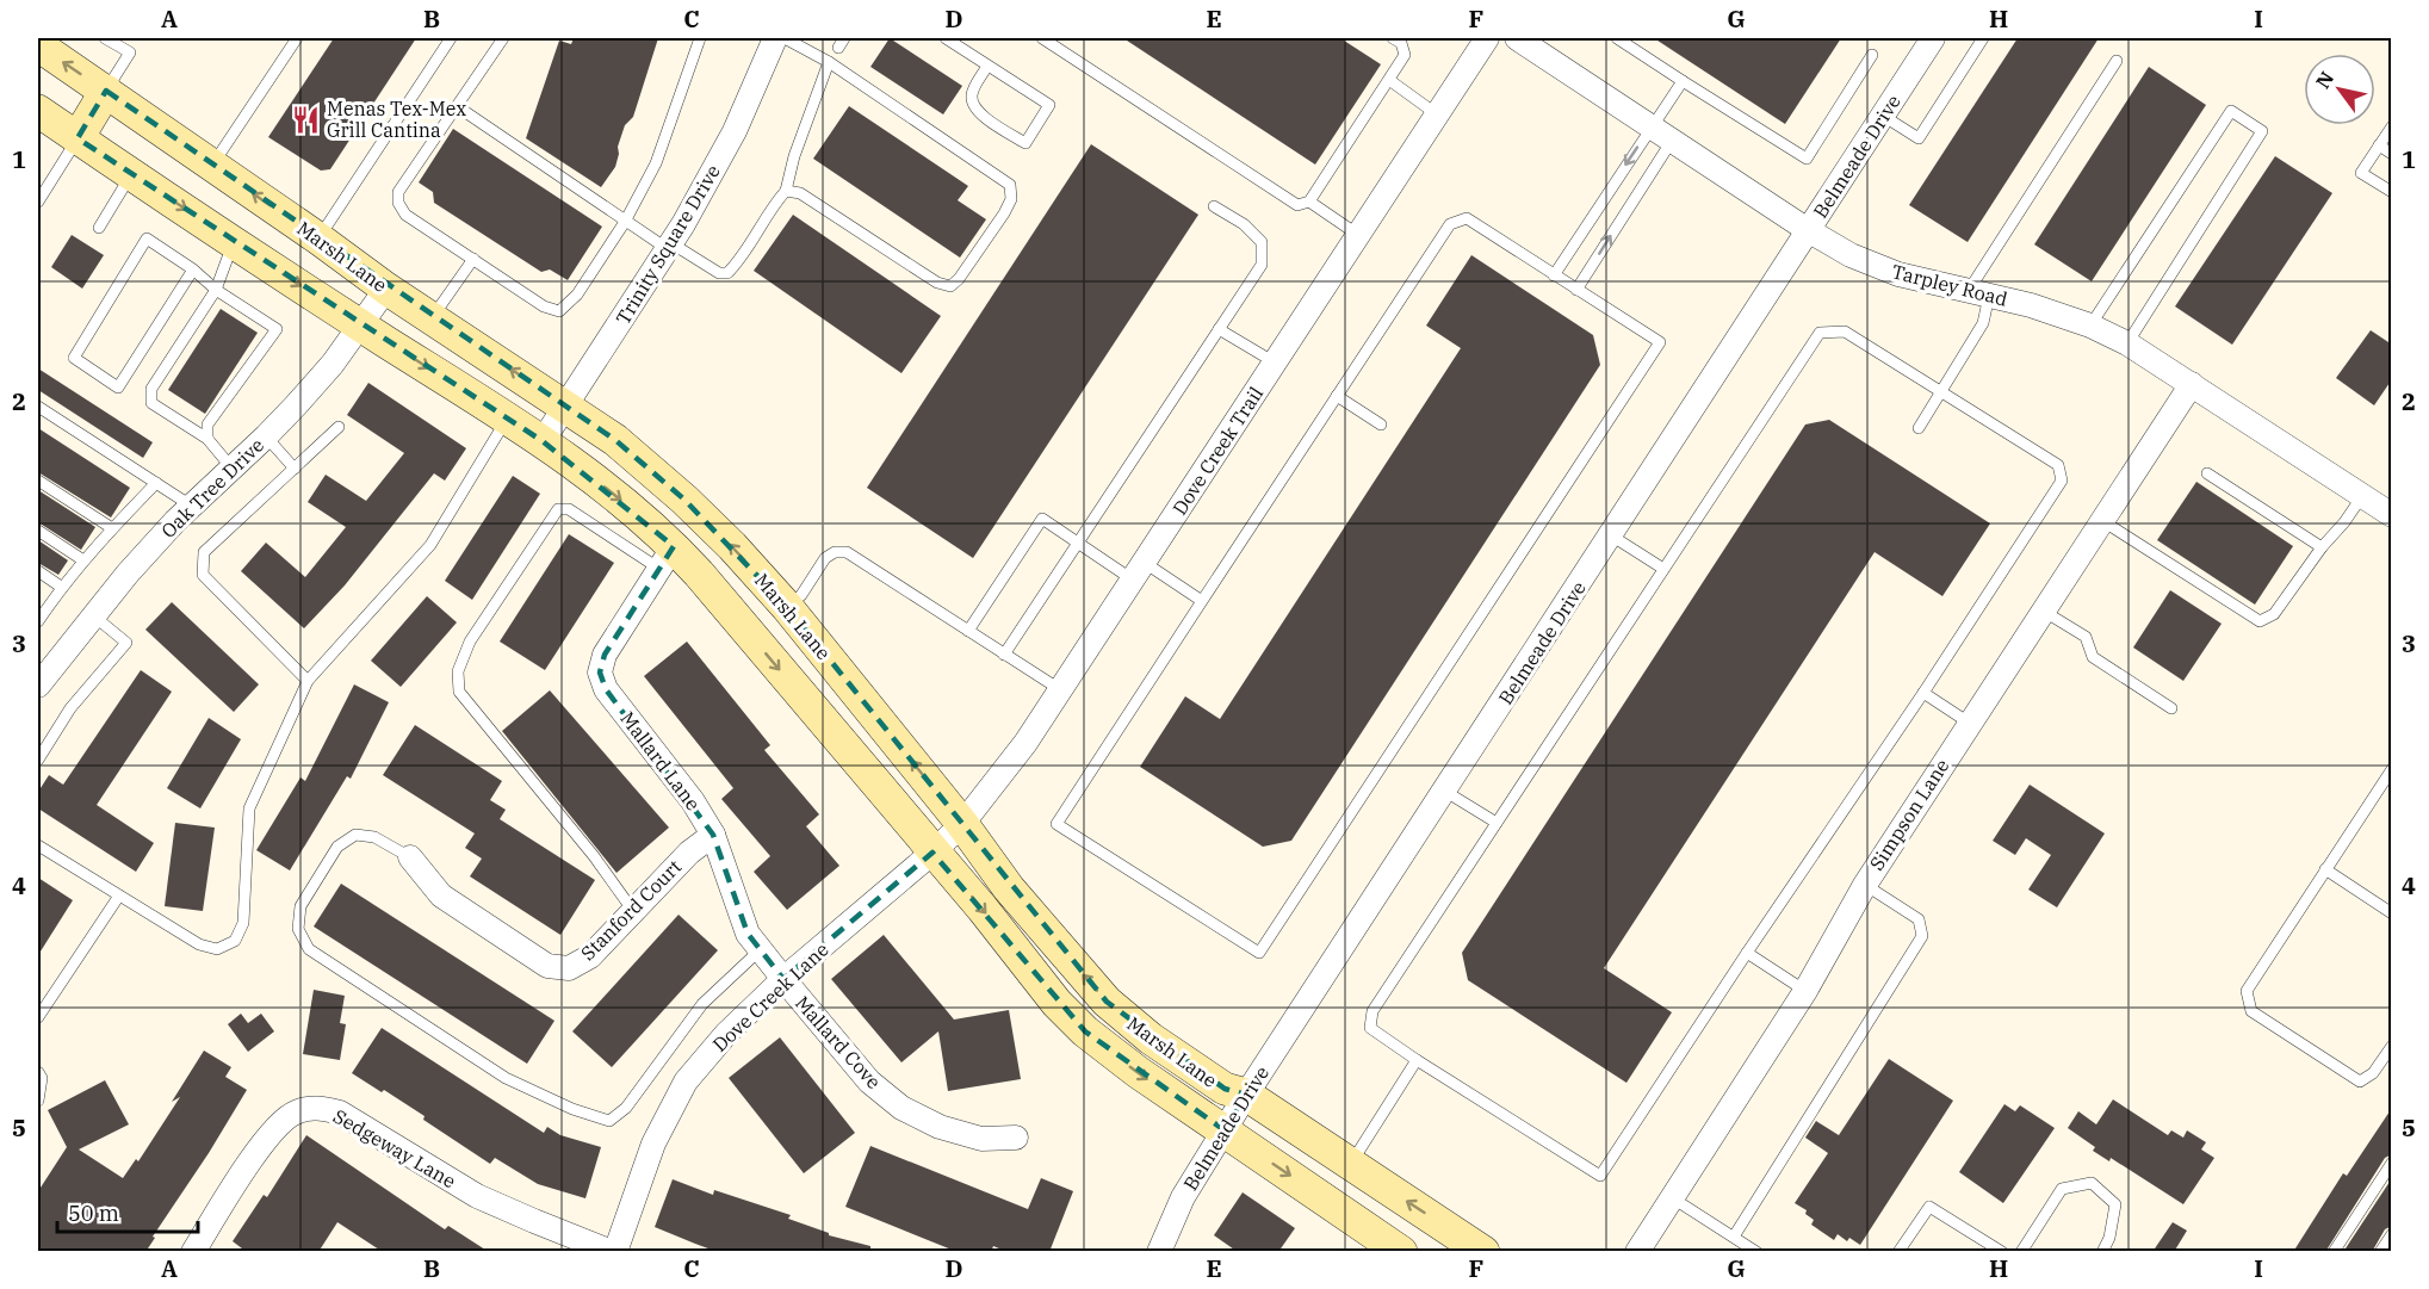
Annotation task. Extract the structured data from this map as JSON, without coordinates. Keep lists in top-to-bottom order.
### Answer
{
  "streets": {
    "main road": ["Marsh Lane"],
    "street": [
      "Belmeade Drive",
      "Trinity Square Drive",
      "Tarpley Road",
      "Dove Creek Trail",
      "Oak Tree Drive",
      "Mallard Lane",
      "Simpson Lane",
      "Stanford Court",
      "Dove Creek Lane",
      "Mallard Cove",
      "Sedgeway Lane"
    ]
  },
  "crossings": [
    ["Belmeade Drive", "Marsh Lane"],
    ["Belmeade Drive", "Tarpley Road"],
    ["Trinity Square Drive", "Marsh Lane"],
    ["Marsh Lane", "Dove Creek Trail"],
    ["Marsh Lane", "Oak Tree Drive"],
    ["Marsh Lane", "Mallard Lane"],
    ["Marsh Lane", "Dove Creek Lane"],
    ["Tarpley Road", "Simpson Lane"],
    ["Dove Creek Trail", "Dove Creek Lane"],
    ["Mallard Lane", "Stanford Court"],
    ["Mallard Lane", "Dove Creek Lane"],
    ["Mallard Lane", "Mallard Cove"],
    ["Dove Creek Lane", "Mallard Cove"],
    ["Dove Creek Lane", "Sedgeway Lane"]
  ],
  "places": {
    "restaurant": ["Menas Tex-Mex Grill Cantina"]
  },
  "scale_bar": "50 m",
  "north": "top left",
  "grid": {
    "columns": [
      "A",
      "B",
      "C",
      "D",
      "E",
      "F",
      "G",
      "H",
      "I"
    ],
    "rows": [
      "1",
      "2",
      "3",
      "4",
      "5"
    ]
  }
}
